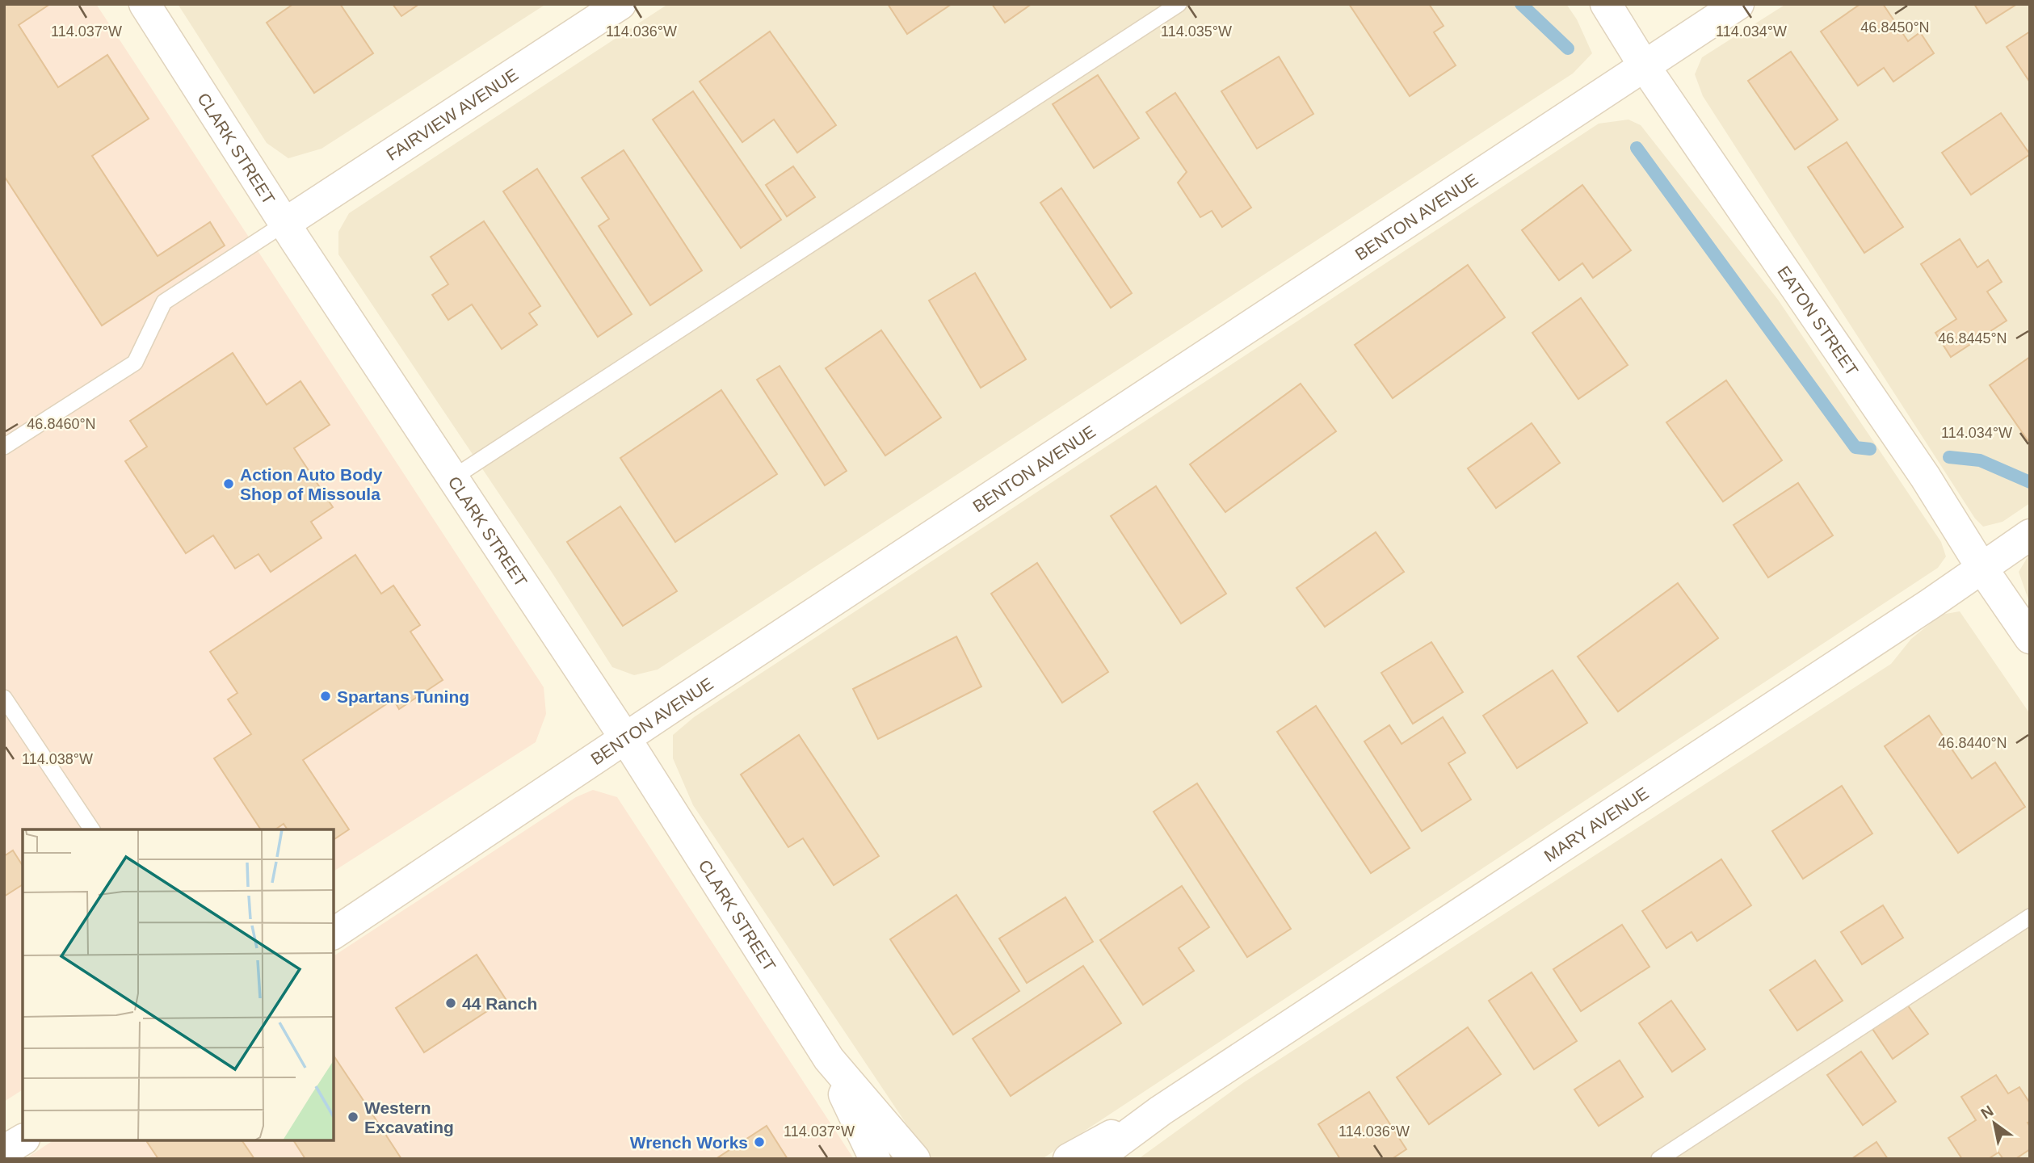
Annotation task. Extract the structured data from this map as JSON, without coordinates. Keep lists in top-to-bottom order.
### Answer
{
  "streets": {
    "street": [
      "FAIRVIEW AVENUE",
      "CLARK STREET",
      "BENTON AVENUE",
      "EATON STREET",
      "MARY AVENUE"
    ]
  },
  "crossings": [
    ["FAIRVIEW AVENUE", "CLARK STREET"],
    ["CLARK STREET", "BENTON AVENUE"],
    ["BENTON AVENUE", "EATON STREET"],
    ["EATON STREET", "MARY AVENUE"]
  ],
  "places": [
    "Action Auto Body Shop of Missoula",
    "Spartans Tuning",
    "44 Ranch",
    "Western Excavating",
    "Wrench Works"
  ],
  "north": "top left",
  "coordinates": [
    "46.8450°N",
    "114.037°W",
    "114.036°W",
    "114.035°W",
    "114.034°W",
    "46.8445°N",
    "46.8460°N",
    "46.8440°N",
    "114.038°W"
  ]
}
